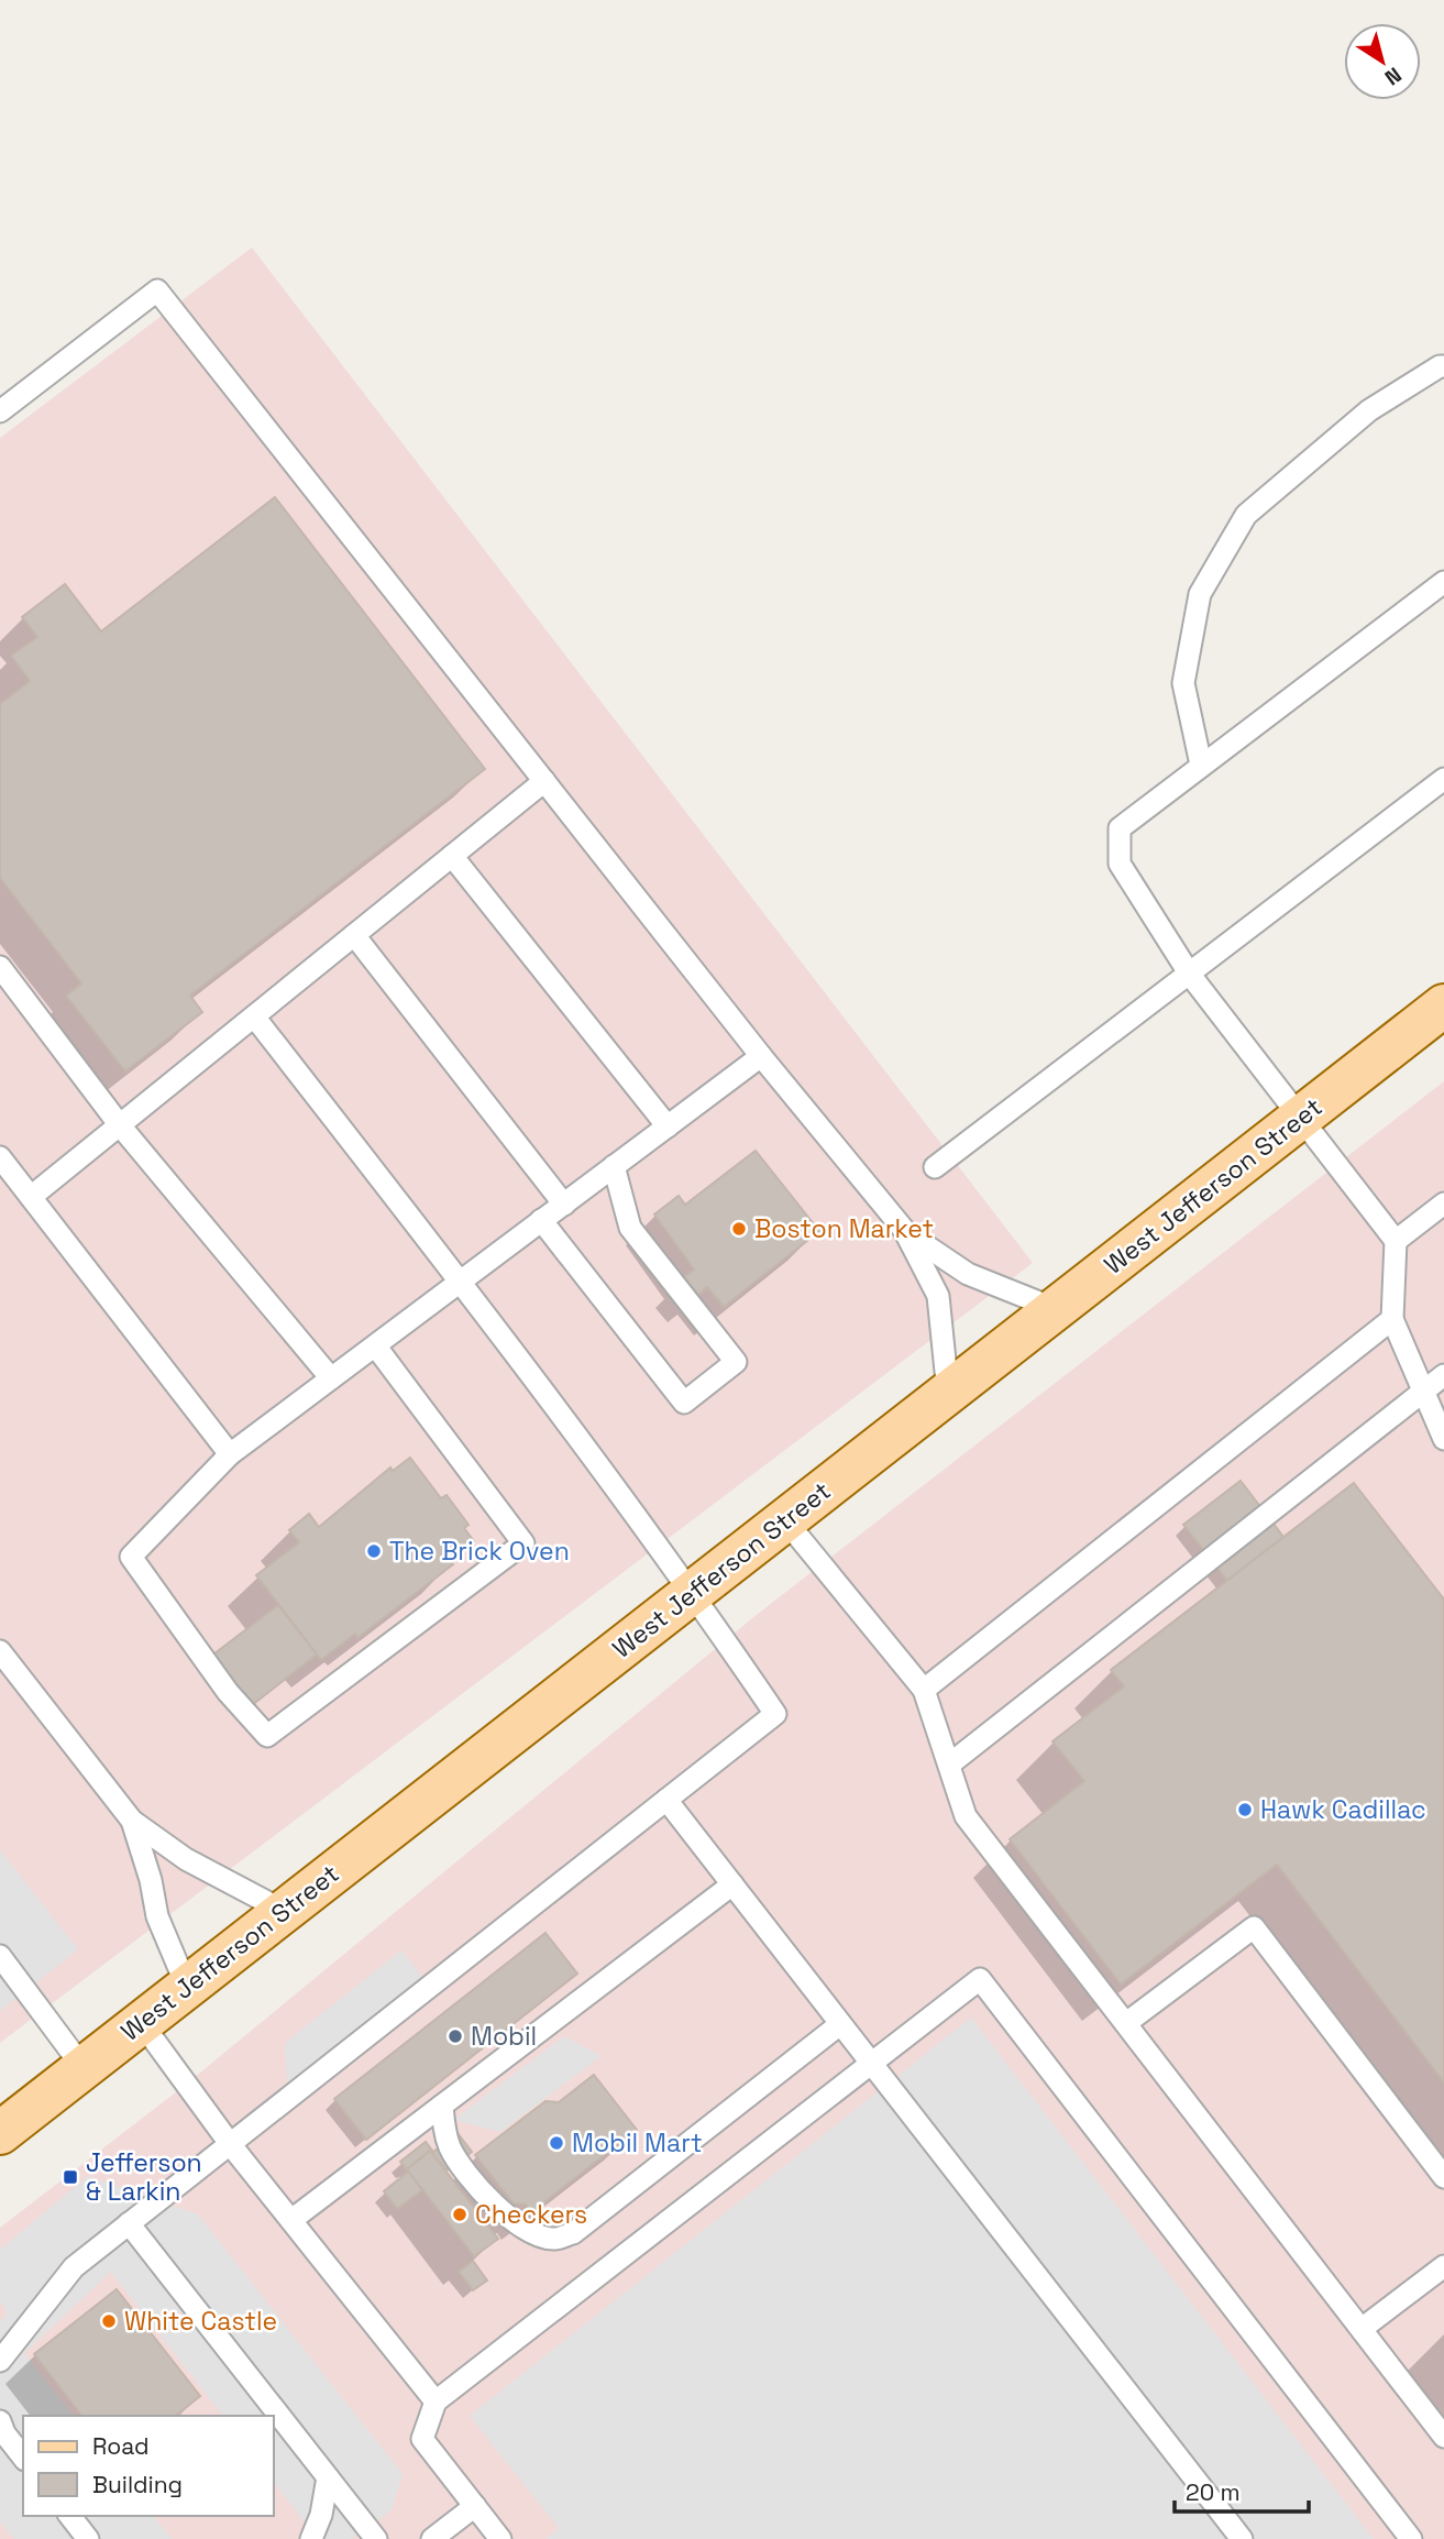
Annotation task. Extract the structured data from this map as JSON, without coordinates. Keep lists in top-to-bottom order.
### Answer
{
  "streets": {
    "main road": ["West Jefferson Street"]
  },
  "places": {
    "other": [
      "Boston Market",
      "The Brick Oven",
      "Hawk Cadillac",
      "Mobil",
      "Mobil Mart",
      "Checkers",
      "White Castle"
    ],
    "transit": ["Jefferson & Larkin"]
  },
  "legend": ["Road", "Building"],
  "scale_bar": "20 m",
  "north": "bottom right"
}
